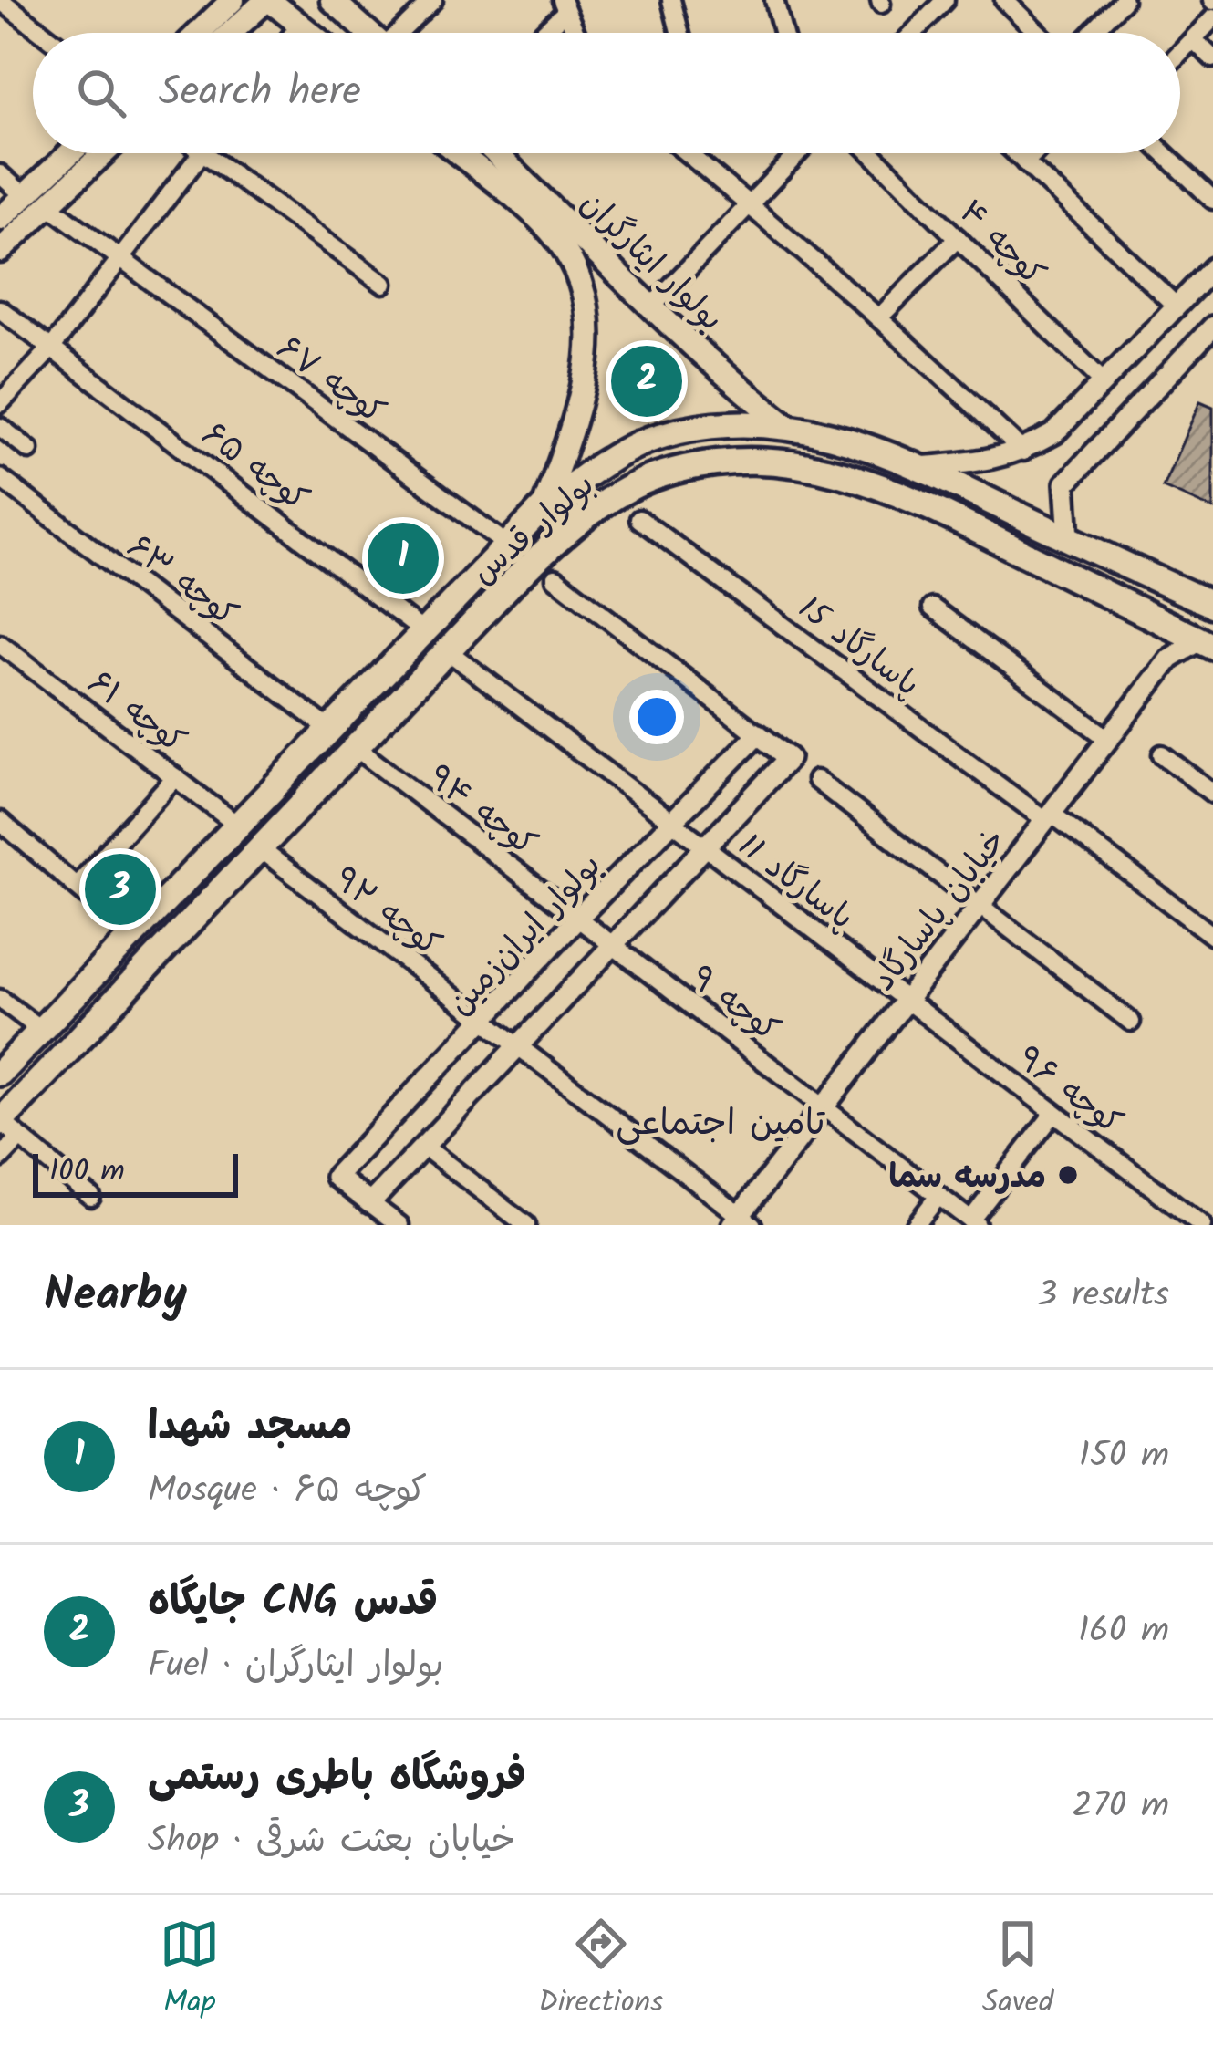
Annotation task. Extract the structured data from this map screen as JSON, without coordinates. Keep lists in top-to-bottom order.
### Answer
{
  "streets": {
    "main road": ["بولوار ایثارگران", "بولوار قدس"],
    "street": [
      "کوچه ۴",
      "کوچه ۶۷",
      "کوچه ۶۵",
      "کوچه ۶۳",
      "پاسارگاد 15",
      "کوچه ۶۱",
      "کوچه ۹۴",
      "پاسارگاد 11",
      "خیابان پاسارگاد",
      "کوچه ۹۲",
      "بولوار ایران‌زمین",
      "کوچه ۹",
      "کوچه ۹۶"
    ]
  },
  "crossings": [
    ["بولوار ایثارگران", "بولوار قدس"],
    ["کوچه ۶۷", "بولوار قدس"],
    ["کوچه ۶۵", "بولوار قدس"],
    ["بولوار قدس", "کوچه ۶۳"],
    ["بولوار قدس", "کوچه ۶۱"],
    ["بولوار قدس", "کوچه ۹۴"],
    ["بولوار قدس", "خیابان پاسارگاد"],
    ["بولوار قدس", "کوچه ۹۲"],
    ["پاسارگاد 15", "خیابان پاسارگاد"],
    ["کوچه ۹۴", "بولوار ایران‌زمین"],
    ["کوچه ۹۴", "کوچه ۹"],
    ["پاسارگاد 11", "خیابان پاسارگاد"],
    ["پاسارگاد 11", "کوچه ۹۶"],
    ["خیابان پاسارگاد", "کوچه ۹۲"],
    ["خیابان پاسارگاد", "کوچه ۹"],
    ["خیابان پاسارگاد", "کوچه ۹۶"],
    ["کوچه ۹۲", "بولوار ایران‌زمین"]
  ],
  "districts": ["تامین اجتماعی"],
  "places": ["مدرسه سما"],
  "scale_bar": "100 m",
  "page": {
    "search": "Search here",
    "pins": ["2", "1", "3"],
    "scale": "100 m",
    "heading": ["Nearby", "3 results"],
    "list": [
      {
        "mark": "1",
        "name": "مسجد شهدا",
        "note": "Mosque · کوچه ۶۵",
        "value": "150 m"
      },
      {
        "mark": "2",
        "name": "جایگاه CNG قدس",
        "note": "Fuel · بولوار ایثارگران",
        "value": "160 m"
      },
      {
        "mark": "3",
        "name": "فروشگاه باطری رستمی",
        "note": "Shop · خیابان بعثت شرقی",
        "value": "270 m"
      }
    ],
    "nav": ["Map", "Directions", "Saved"]
  }
}
